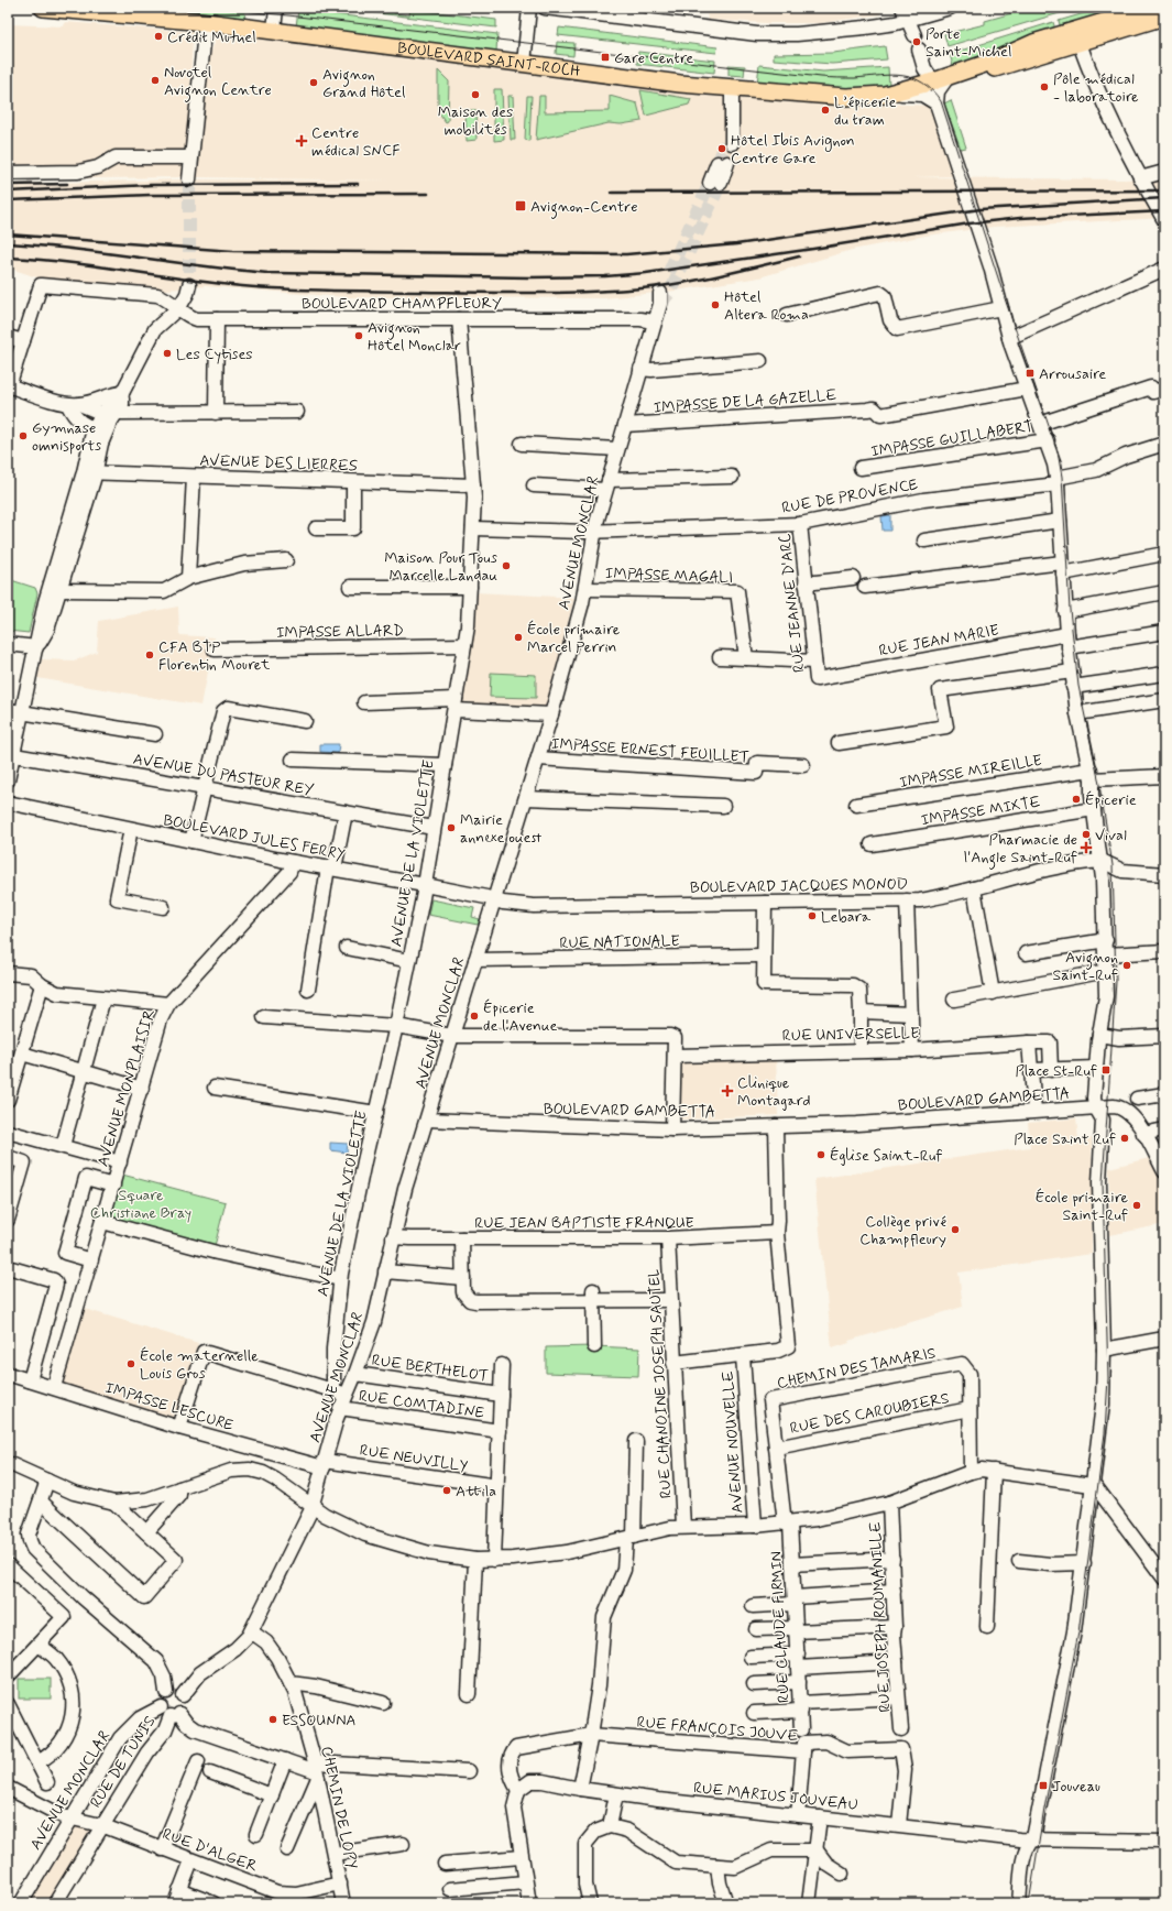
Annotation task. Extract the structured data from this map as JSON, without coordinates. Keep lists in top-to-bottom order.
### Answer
{
  "streets": {
    "main road": ["BOULEVARD SAINT-ROCH"],
    "street": [
      "BOULEVARD CHAMPFLEURY",
      "IMPASSE DE LA GAZELLE",
      "IMPASSE GUILLABERT",
      "AVENUE DES LIERRES",
      "RUE DE PROVENCE",
      "AVENUE MONCLAR",
      "IMPASSE MAGALI",
      "RUE JEANNE D'ARC",
      "IMPASSE ALLARD",
      "RUE JEAN MARIE",
      "IMPASSE ERNEST FEUILLET",
      "IMPASSE MIREILLE",
      "AVENUE DU PASTEUR REY",
      "IMPASSE MIXTE",
      "BOULEVARD JULES FERRY",
      "AVENUE DE LA VIOLETTE",
      "BOULEVARD JACQUES MONOD",
      "RUE NATIONALE",
      "RUE UNIVERSELLE",
      "AVENUE MONPLAISIR",
      "BOULEVARD GAMBETTA",
      "RUE JEAN BAPTISTE FRANQUE",
      "RUE BERTHELOT",
      "CHEMIN DES TAMARIS",
      "RUE CHANOINE JOSEPH SAUTEL",
      "RUE COMTADINE",
      "IMPASSE LESCURE",
      "RUE DES CAROUBIERS",
      "AVENUE NOUVELLE",
      "RUE NEUVILLY",
      "RUE JOSEPH ROUMANILLE",
      "RUE CLAUDE FIRMIN",
      "RUE FRANÇOIS JOUVE",
      "RUE DE TUNIS",
      "RUE MARIUS JOUVEAU",
      "CHEMIN DE LOPY",
      "RUE D'ALGER"
    ]
  },
  "crossings": [
    ["BOULEVARD CHAMPFLEURY", "AVENUE MONCLAR"],
    ["BOULEVARD CHAMPFLEURY", "AVENUE DE LA VIOLETTE"],
    ["IMPASSE DE LA GAZELLE", "AVENUE MONCLAR"],
    ["AVENUE DES LIERRES", "AVENUE DE LA VIOLETTE"],
    ["RUE DE PROVENCE", "AVENUE MONCLAR"],
    ["RUE DE PROVENCE", "RUE JEANNE D'ARC"],
    ["RUE DE PROVENCE", "AVENUE DE LA VIOLETTE"],
    ["AVENUE MONCLAR", "IMPASSE MAGALI"],
    ["AVENUE MONCLAR", "IMPASSE ERNEST FEUILLET"],
    ["AVENUE MONCLAR", "BOULEVARD JULES FERRY"],
    ["AVENUE MONCLAR", "AVENUE DE LA VIOLETTE"],
    ["AVENUE MONCLAR", "BOULEVARD JACQUES MONOD"],
    ["AVENUE MONCLAR", "RUE NATIONALE"],
    ["AVENUE MONCLAR", "BOULEVARD GAMBETTA"],
    ["AVENUE MONCLAR", "RUE JEAN BAPTISTE FRANQUE"],
    ["AVENUE MONCLAR", "RUE BERTHELOT"],
    ["AVENUE MONCLAR", "RUE COMTADINE"],
    ["AVENUE MONCLAR", "IMPASSE LESCURE"],
    ["AVENUE MONCLAR", "RUE NEUVILLY"],
    ["AVENUE MONCLAR", "RUE DE TUNIS"],
    ["AVENUE MONCLAR", "CHEMIN DE LOPY"],
    ["AVENUE MONCLAR", "RUE D'ALGER"],
    ["RUE JEANNE D'ARC", "RUE JEAN MARIE"],
    ["IMPASSE ALLARD", "AVENUE DE LA VIOLETTE"],
    ["AVENUE DU PASTEUR REY", "AVENUE DE LA VIOLETTE"],
    ["BOULEVARD JULES FERRY", "AVENUE DE LA VIOLETTE"],
    ["BOULEVARD JULES FERRY", "BOULEVARD JACQUES MONOD"],
    ["BOULEVARD JULES FERRY", "AVENUE MONPLAISIR"],
    ["AVENUE DE LA VIOLETTE", "RUE COMTADINE"],
    ["AVENUE MONPLAISIR", "IMPASSE LESCURE"],
    ["RUE JEAN BAPTISTE FRANQUE", "RUE CHANOINE JOSEPH SAUTEL"],
    ["RUE BERTHELOT", "RUE COMTADINE"],
    ["RUE BERTHELOT", "RUE NEUVILLY"],
    ["CHEMIN DES TAMARIS", "RUE DES CAROUBIERS"],
    ["CHEMIN DES TAMARIS", "RUE CLAUDE FIRMIN"],
    ["RUE COMTADINE", "IMPASSE LESCURE"],
    ["IMPASSE LESCURE", "RUE NEUVILLY"],
    ["RUE FRANÇOIS JOUVE", "RUE MARIUS JOUVEAU"],
    ["RUE DE TUNIS", "RUE D'ALGER"],
    ["CHEMIN DE LOPY", "RUE D'ALGER"]
  ],
  "parks": ["Square Christiane Bray"],
  "places": {
    "other": [
      "Crédit Mutuel",
      "Porte Saint-Michel",
      "Novotel Avignon Centre",
      "Avignon Grand Hôtel",
      "Pôle médical - laboratoire",
      "Maison des mobilités",
      "L’épicerie du tram",
      "Hôtel Ibis Avignon Centre Gare",
      "Hôtel Altera Roma",
      "Avignon Hôtel Monclar",
      "Les Cytises",
      "Gymnase omnisports",
      "Maison Pour Tous Marcelle Landau",
      "École primaire Marcel Perrin",
      "CFA BTP Florentin Mouret",
      "Épicerie",
      "Mairie annexe ouest",
      "Vival",
      "Lebara",
      "Avignon Saint-Ruf",
      "Épicerie de l'Avenue",
      "Place Saint Ruf",
      "Église Saint-Ruf",
      "École primaire Saint-Ruf",
      "Collège privé Champfleury",
      "École maternelle Louis Gros",
      "Attila",
      "ESSOUNNA"
    ],
    "transit": [
      "Gare Centre",
      "Avignon-Centre",
      "Arrousaire",
      "Place St-Ruf",
      "Jouveau"
    ],
    "health": ["Centre médical SNCF", "Pharmacie de l'Angle Saint-Ruf", "Clinique Montagard"]
  }
}
